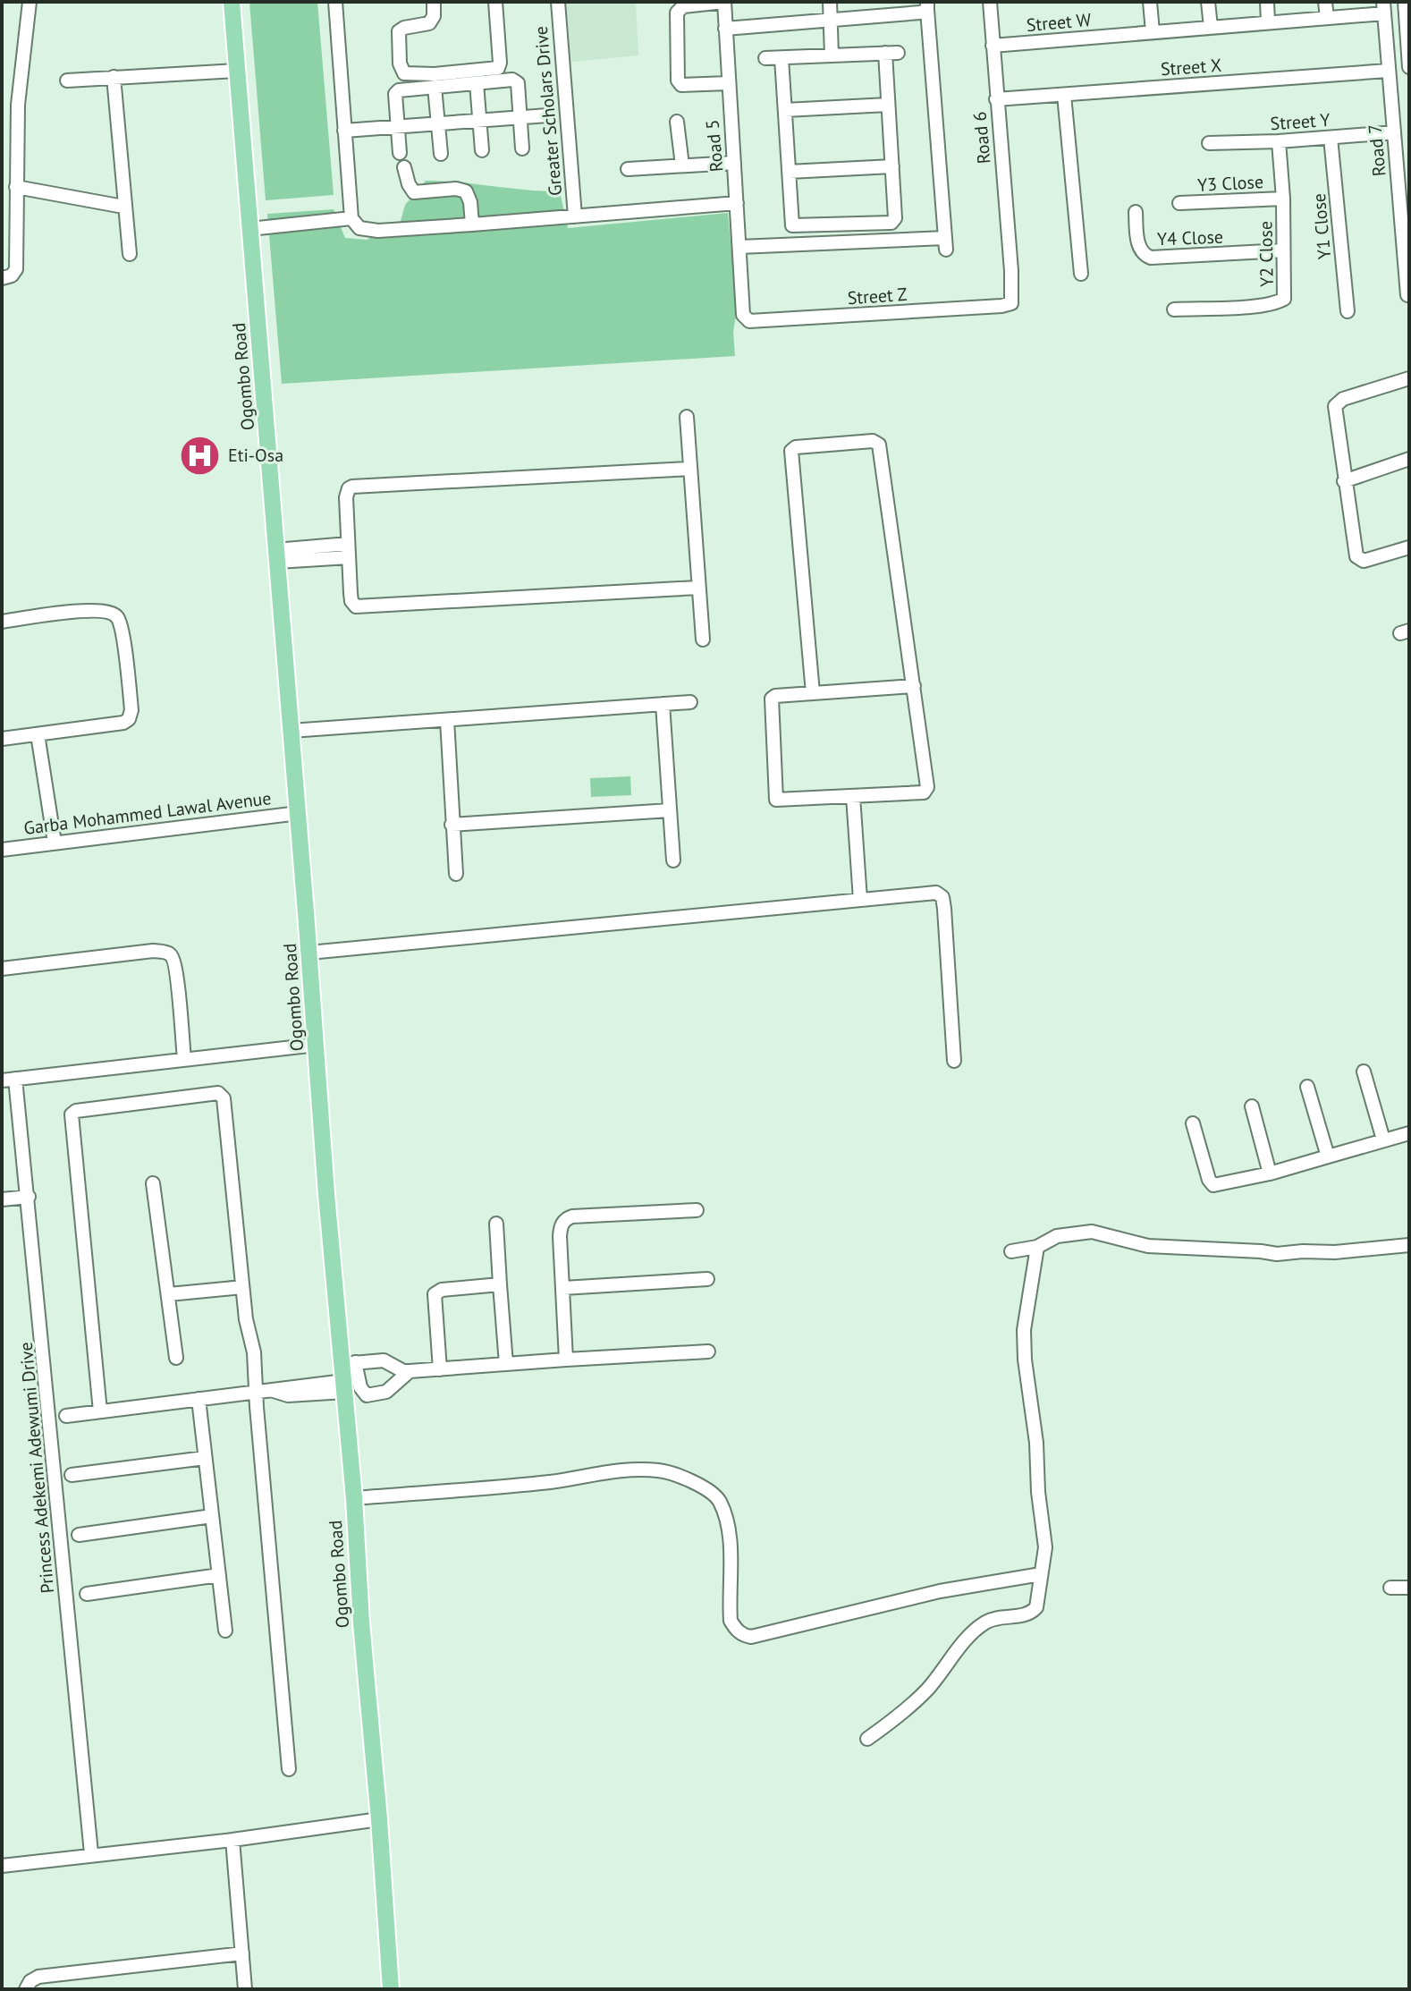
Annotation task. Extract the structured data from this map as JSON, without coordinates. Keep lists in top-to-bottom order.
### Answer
{
  "streets": {
    "main road": ["Ogombo Road"],
    "street": [
      "Street W",
      "Street X",
      "Greater Scholars Drive",
      "Street Y",
      "Road 6",
      "Road 5",
      "Road 7",
      "Y3 Close",
      "Y1 Close",
      "Y4 Close",
      "Y2 Close",
      "Street Z",
      "Garba Mohammed Lawal Avenue",
      "Princess Adekemi Adewumi Drive"
    ]
  },
  "crossings": [
    ["Street W", "Road 6"],
    ["Street W", "Road 7"],
    ["Street X", "Road 6"],
    ["Street X", "Road 7"],
    ["Street Y", "Road 7"],
    ["Street Y", "Y1 Close"],
    ["Street Y", "Y2 Close"],
    ["Road 6", "Street Z"],
    ["Road 5", "Street Z"],
    ["Y3 Close", "Y2 Close"],
    ["Y4 Close", "Y2 Close"],
    ["Ogombo Road", "Garba Mohammed Lawal Avenue"]
  ],
  "places": {
    "hospital": ["Eti-Osa"]
  }
}
